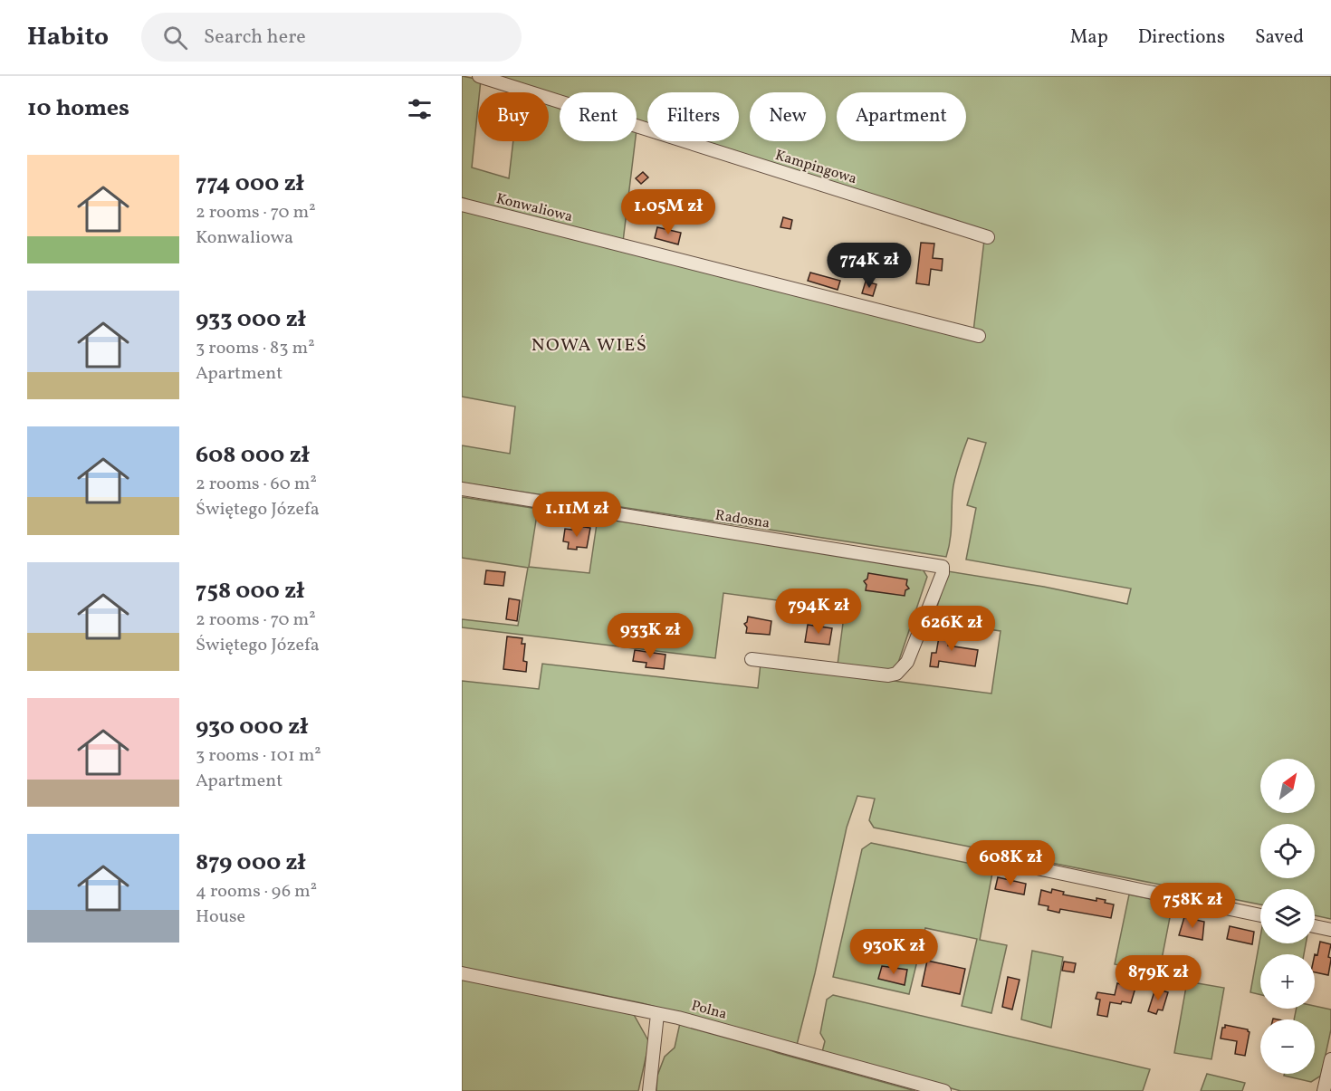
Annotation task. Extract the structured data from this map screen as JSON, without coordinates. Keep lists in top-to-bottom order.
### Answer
{
  "streets": {
    "street": [
      "Kampingowa",
      "Konwaliowa",
      "Radosna",
      "Polna"
    ]
  },
  "districts": ["NOWA WIEŚ"],
  "north": "top right",
  "page": {
    "header": "Habito",
    "search": "Search here",
    "nav": ["Map", "Directions", "Saved"],
    "heading": "10 homes",
    "chip": [
      "Buy",
      "Rent",
      "Filters",
      "New",
      "Apartment"
    ],
    "list": [
      {
        "name": "774 000 zł",
        "note": "2 rooms · 70 m² · Konwaliowa"
      },
      {
        "name": "933 000 zł",
        "note": "3 rooms · 83 m² · Apartment"
      },
      {
        "name": "608 000 zł",
        "note": "2 rooms · 60 m² · Świętego Józefa"
      },
      {
        "name": "758 000 zł",
        "note": "2 rooms · 70 m² · Świętego Józefa"
      },
      {
        "name": "930 000 zł",
        "note": "3 rooms · 101 m² · Apartment"
      },
      {
        "name": "879 000 zł",
        "note": "4 rooms · 96 m² · House"
      }
    ],
    "price": [
      "1.05M zł",
      "774K zł",
      "1.11M zł",
      "794K zł",
      "626K zł",
      "933K zł",
      "608K zł",
      "758K zł",
      "930K zł",
      "879K zł"
    ],
    "map_buttons": ["+", "−"]
  }
}
